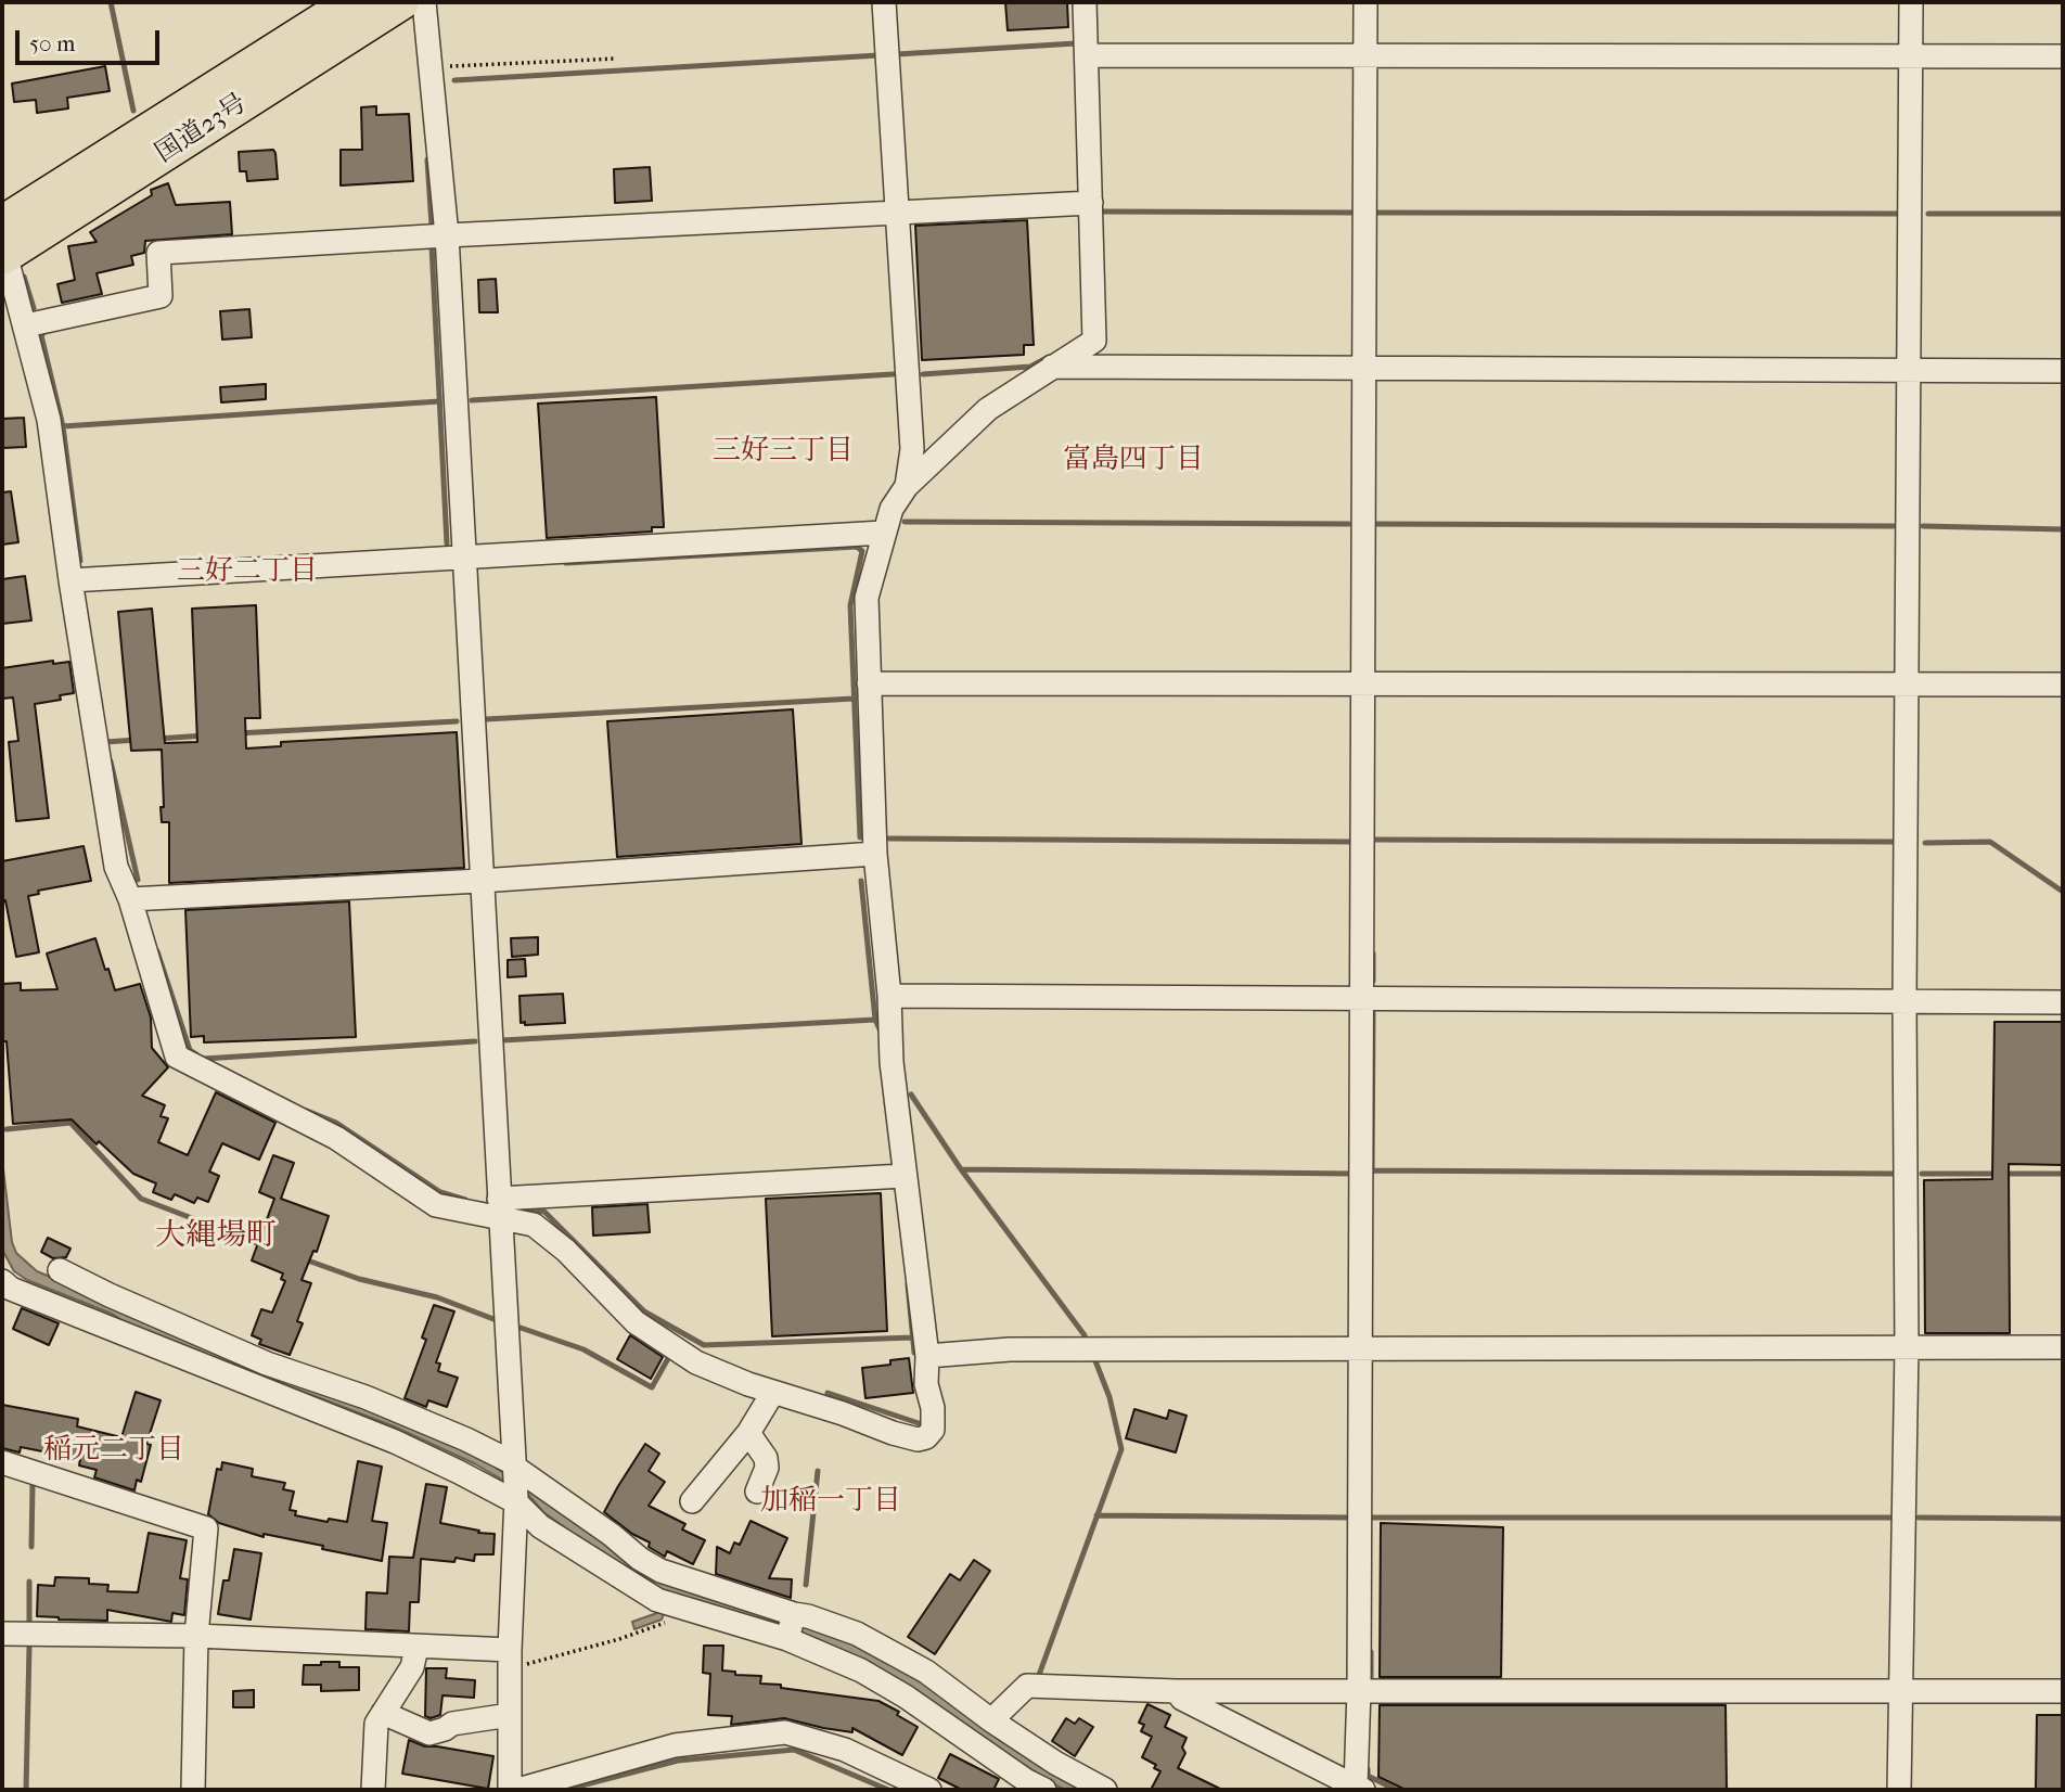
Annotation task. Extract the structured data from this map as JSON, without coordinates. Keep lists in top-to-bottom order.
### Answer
{
  "streets": {
    "highway": ["国道23号"]
  },
  "districts": [
    "三好三丁目",
    "富島四丁目",
    "三好二丁目",
    "大縄場町",
    "稲元二丁目",
    "加稲一丁目"
  ],
  "scale_bar": "50 m"
}
